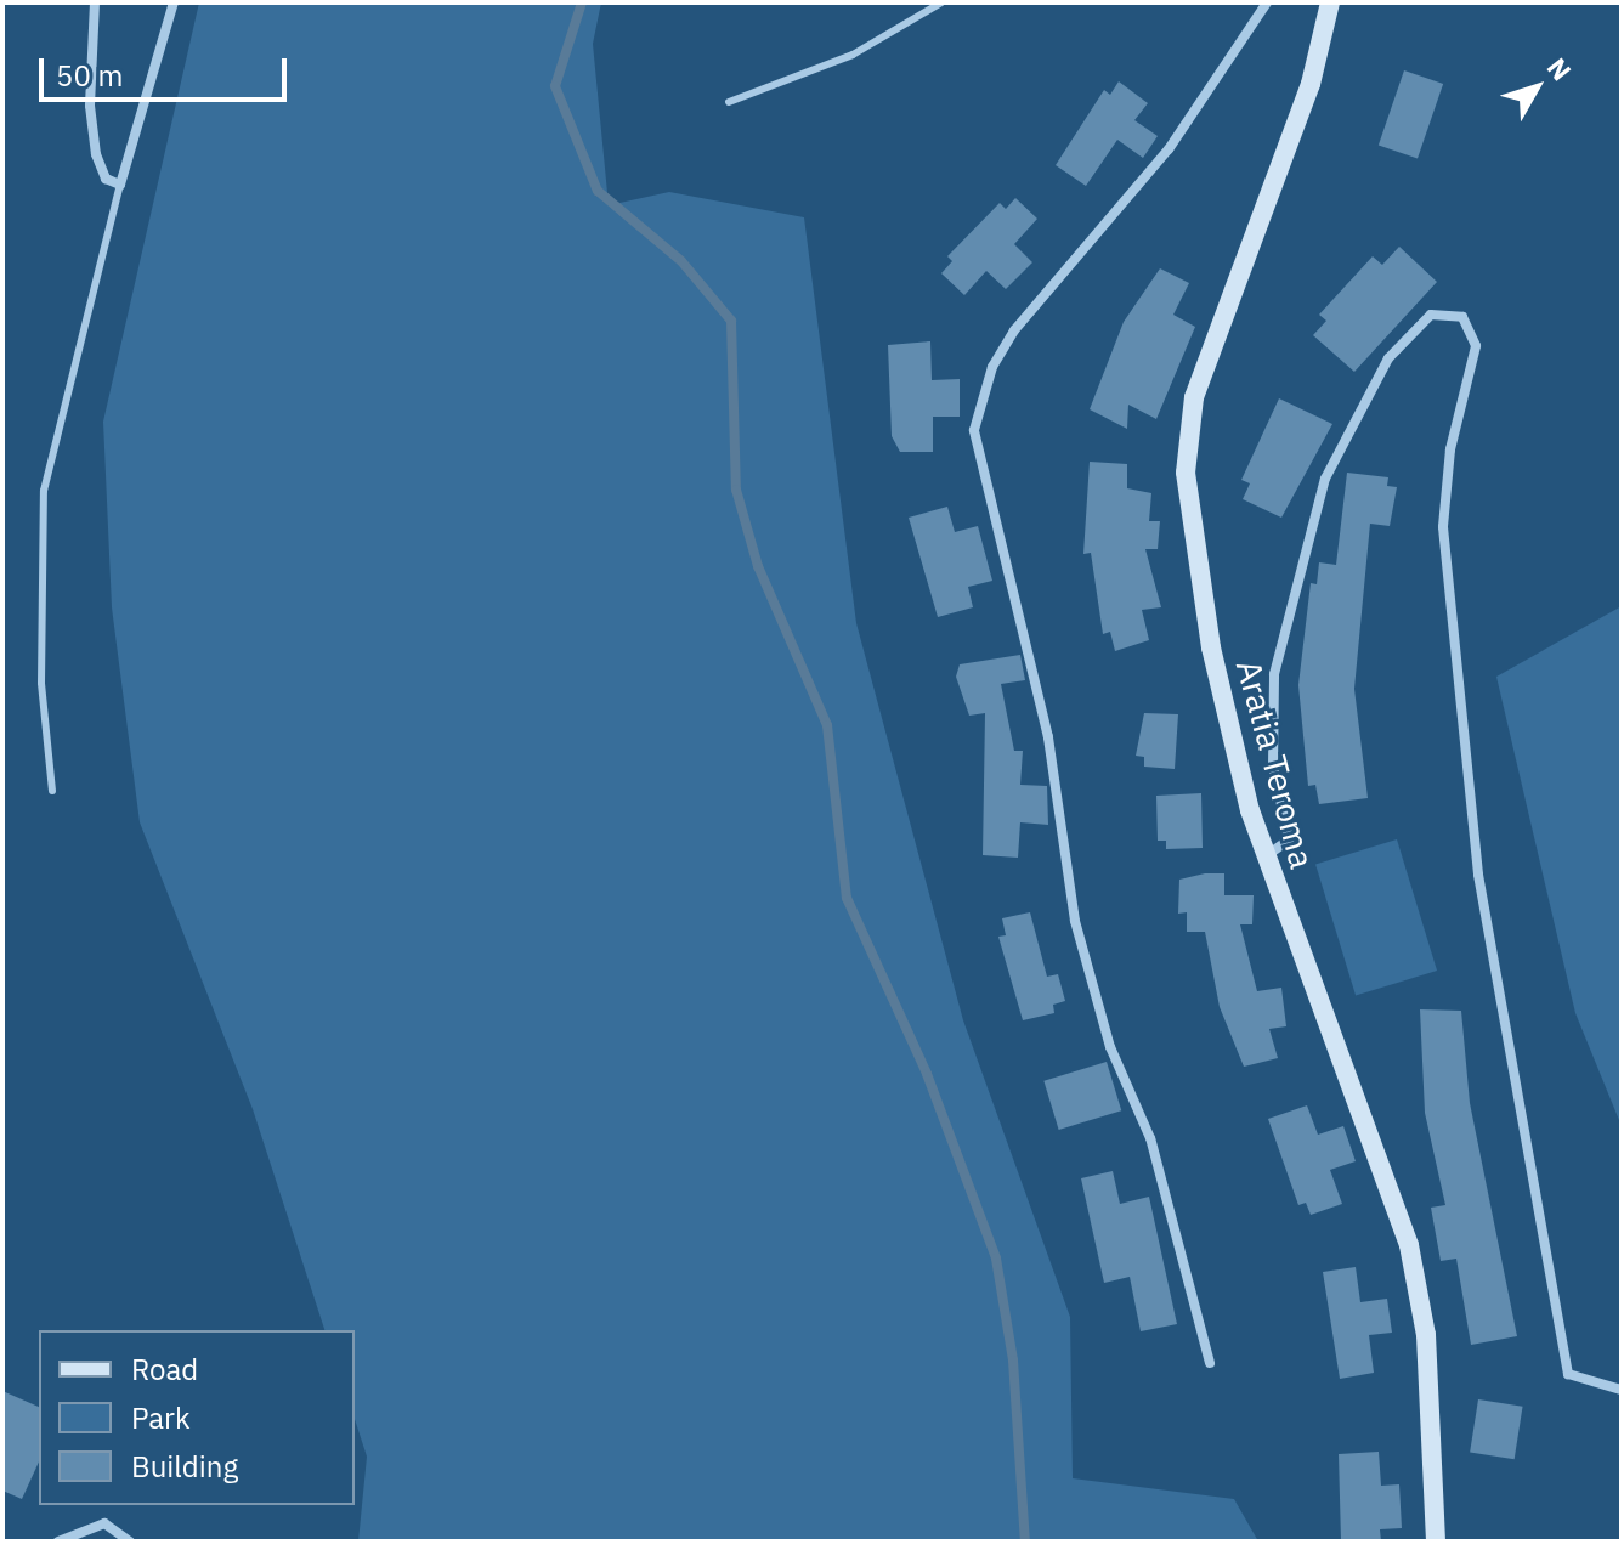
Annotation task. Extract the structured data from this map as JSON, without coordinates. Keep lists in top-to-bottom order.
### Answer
{
  "streets": {
    "main road": ["Aratia Teroma"]
  },
  "legend": ["Road", "Park", "Building"],
  "scale_bar": "50 m",
  "north": "top right"
}
